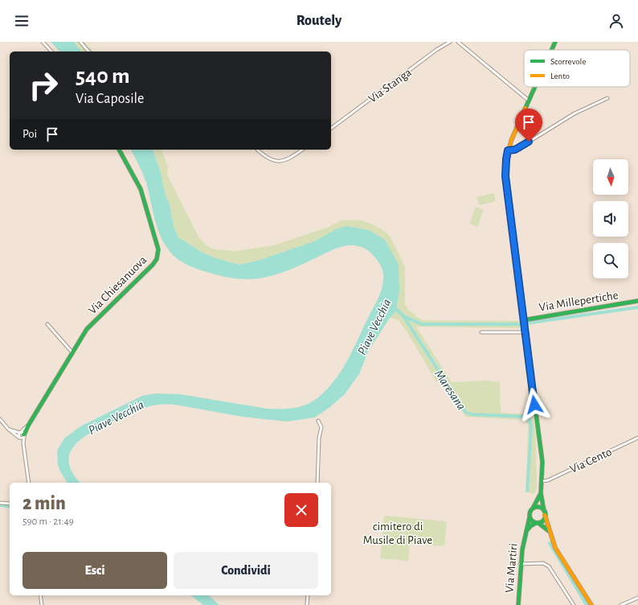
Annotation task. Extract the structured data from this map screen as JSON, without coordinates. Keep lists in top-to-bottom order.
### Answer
{
  "streets": {
    "street": [
      "Via Stanga",
      "Via Chiesanuova",
      "Via Millepertiche",
      "Via Cento",
      "Via Martiri"
    ]
  },
  "water": ["Piave Vecchia", "Maresana"],
  "parks": ["cimitero di Musile di Piave"],
  "legend": ["Scorrevole", "Lento"],
  "north": "bottom",
  "page": {
    "header": "Routely",
    "turn": ["540 m", "Via Caposile"],
    "then": "Poi",
    "heading": ["2 min", "590 m · 21:49"],
    "buttons": ["Esci", "Condividi"]
  }
}
